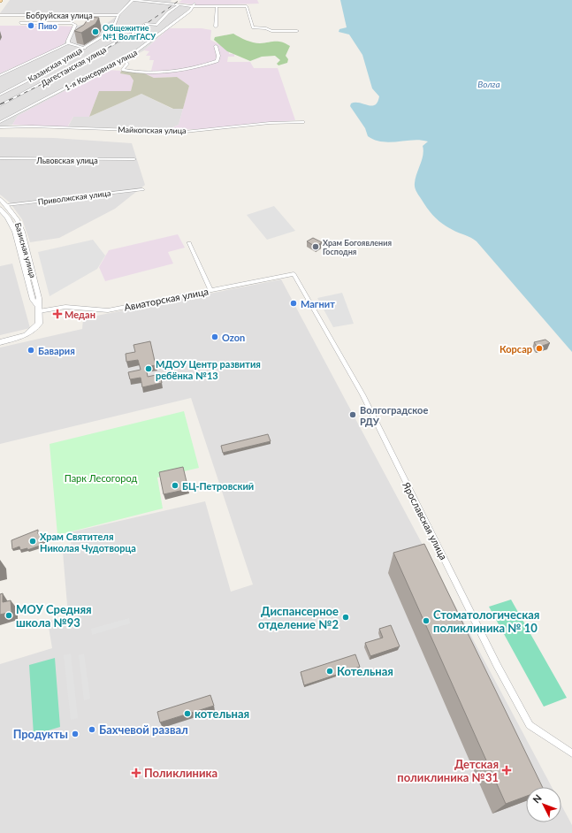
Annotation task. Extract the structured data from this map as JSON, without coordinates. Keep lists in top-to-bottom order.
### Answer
{
  "streets": {
    "street": [
      "Бобруйская улица",
      "Казанская улица",
      "Дагестанская улица",
      "1-я Консервная улица",
      "Майкопская улица",
      "Львовская улица",
      "Приволжская улица",
      "Базисная улица",
      "Авиаторская улица",
      "Ярославская улица"
    ]
  },
  "crossings": [
    ["Бобруйская улица", "Казанская улица"],
    ["Приволжская улица", "Базисная улица"],
    ["Базисная улица", "Авиаторская улица"],
    ["Авиаторская улица", "Ярославская улица"]
  ],
  "water": ["Волга"],
  "parks": ["Парк Лесогород"],
  "places": {
    "other": [
      "Пиво",
      "Общежитие №1 ВолгГАСУ",
      "Храм Богоявления Господня",
      "Магнит",
      "Ozon",
      "Корсар",
      "Бавария",
      "МДОУ Центр развития ребёнка №13",
      "Волгоградское РДУ",
      "БЦ-Петровский",
      "Храм Святителя Николая Чудотворца",
      "МОУ Средняя школа №93",
      "Диспансерное отделение №2",
      "Стоматологическая поликлиника № 10",
      "Котельная",
      "котельная",
      "Бахчевой развал",
      "Продукты"
    ],
    "health": ["Медан", "Детская поликлиника №31", "Поликлиника"]
  },
  "north": "top left"
}
